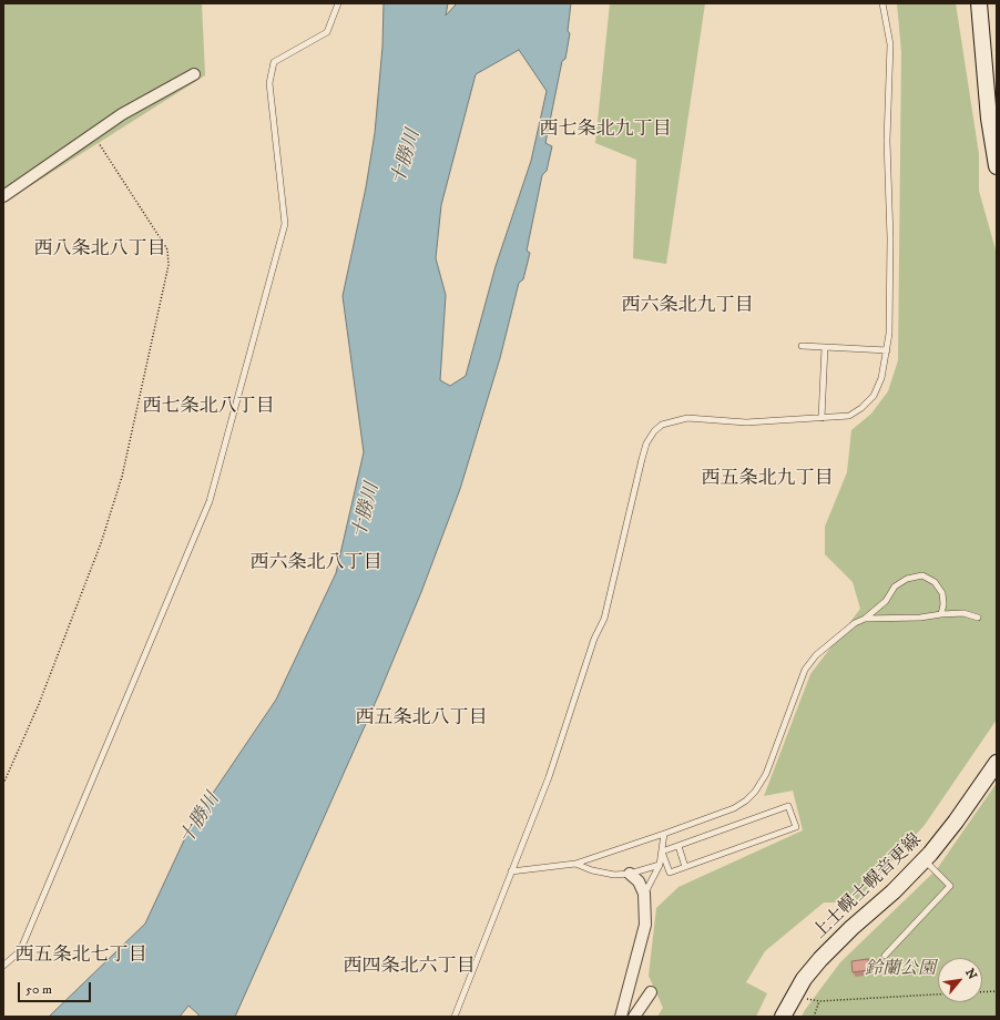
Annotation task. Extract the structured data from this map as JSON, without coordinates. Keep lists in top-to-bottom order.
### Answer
{
  "streets": {
    "main road": ["上士幌士幌音更線"]
  },
  "districts": [
    "西七条北九丁目",
    "西八条北八丁目",
    "西六条北九丁目",
    "西七条北八丁目",
    "西五条北九丁目",
    "西六条北八丁目",
    "西五条北八丁目",
    "西五条北七丁目",
    "西四条北六丁目"
  ],
  "water": ["十勝川"],
  "parks": ["鈴蘭公園"],
  "scale_bar": "50 m",
  "north": "top right"
}
